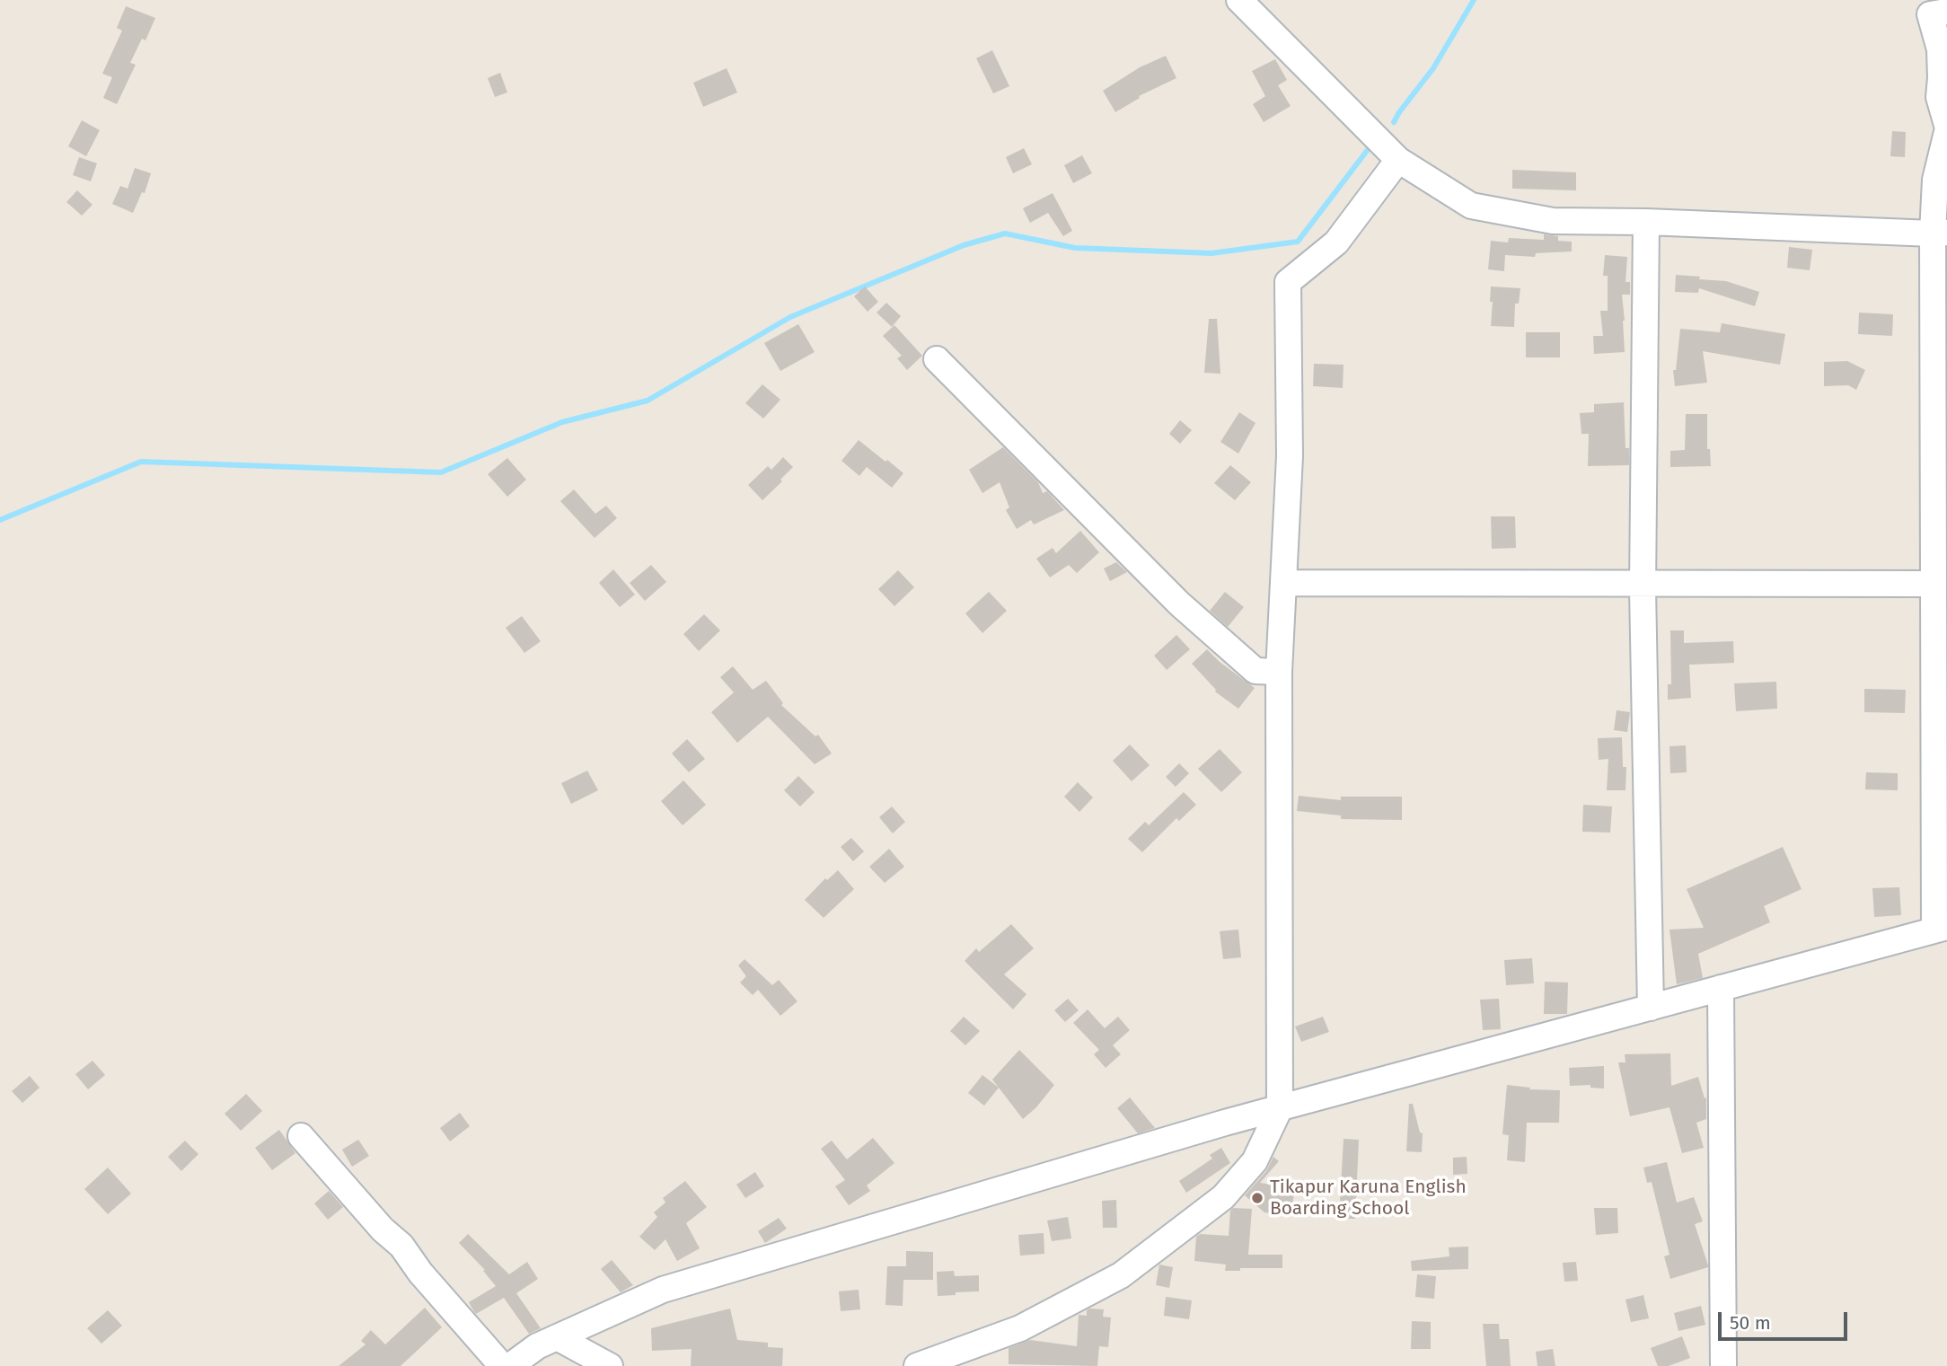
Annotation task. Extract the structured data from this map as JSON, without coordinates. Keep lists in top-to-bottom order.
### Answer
{
  "places": ["Tikapur Karuna English Boarding School"],
  "scale_bar": "50 m"
}
